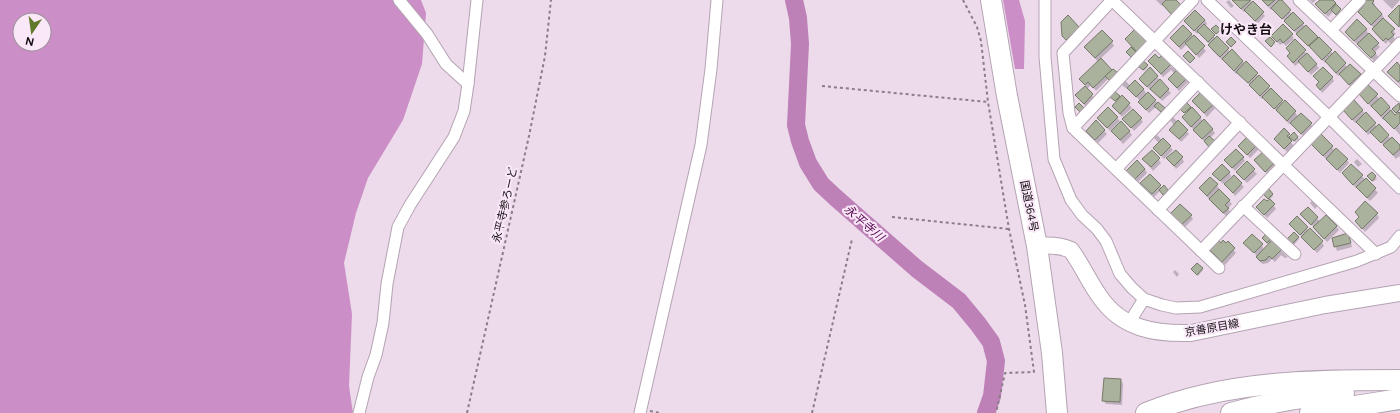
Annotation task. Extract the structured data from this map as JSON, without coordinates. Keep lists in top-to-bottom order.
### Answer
{
  "streets": {
    "highway": ["国道364号"],
    "main road": ["京善原目線"],
    "path": ["永平寺参ろーど"]
  },
  "crossings": [
    ["国道364号", "京善原目線"]
  ],
  "districts": ["けやき台"],
  "water": ["永平寺川"],
  "north": "bottom"
}
